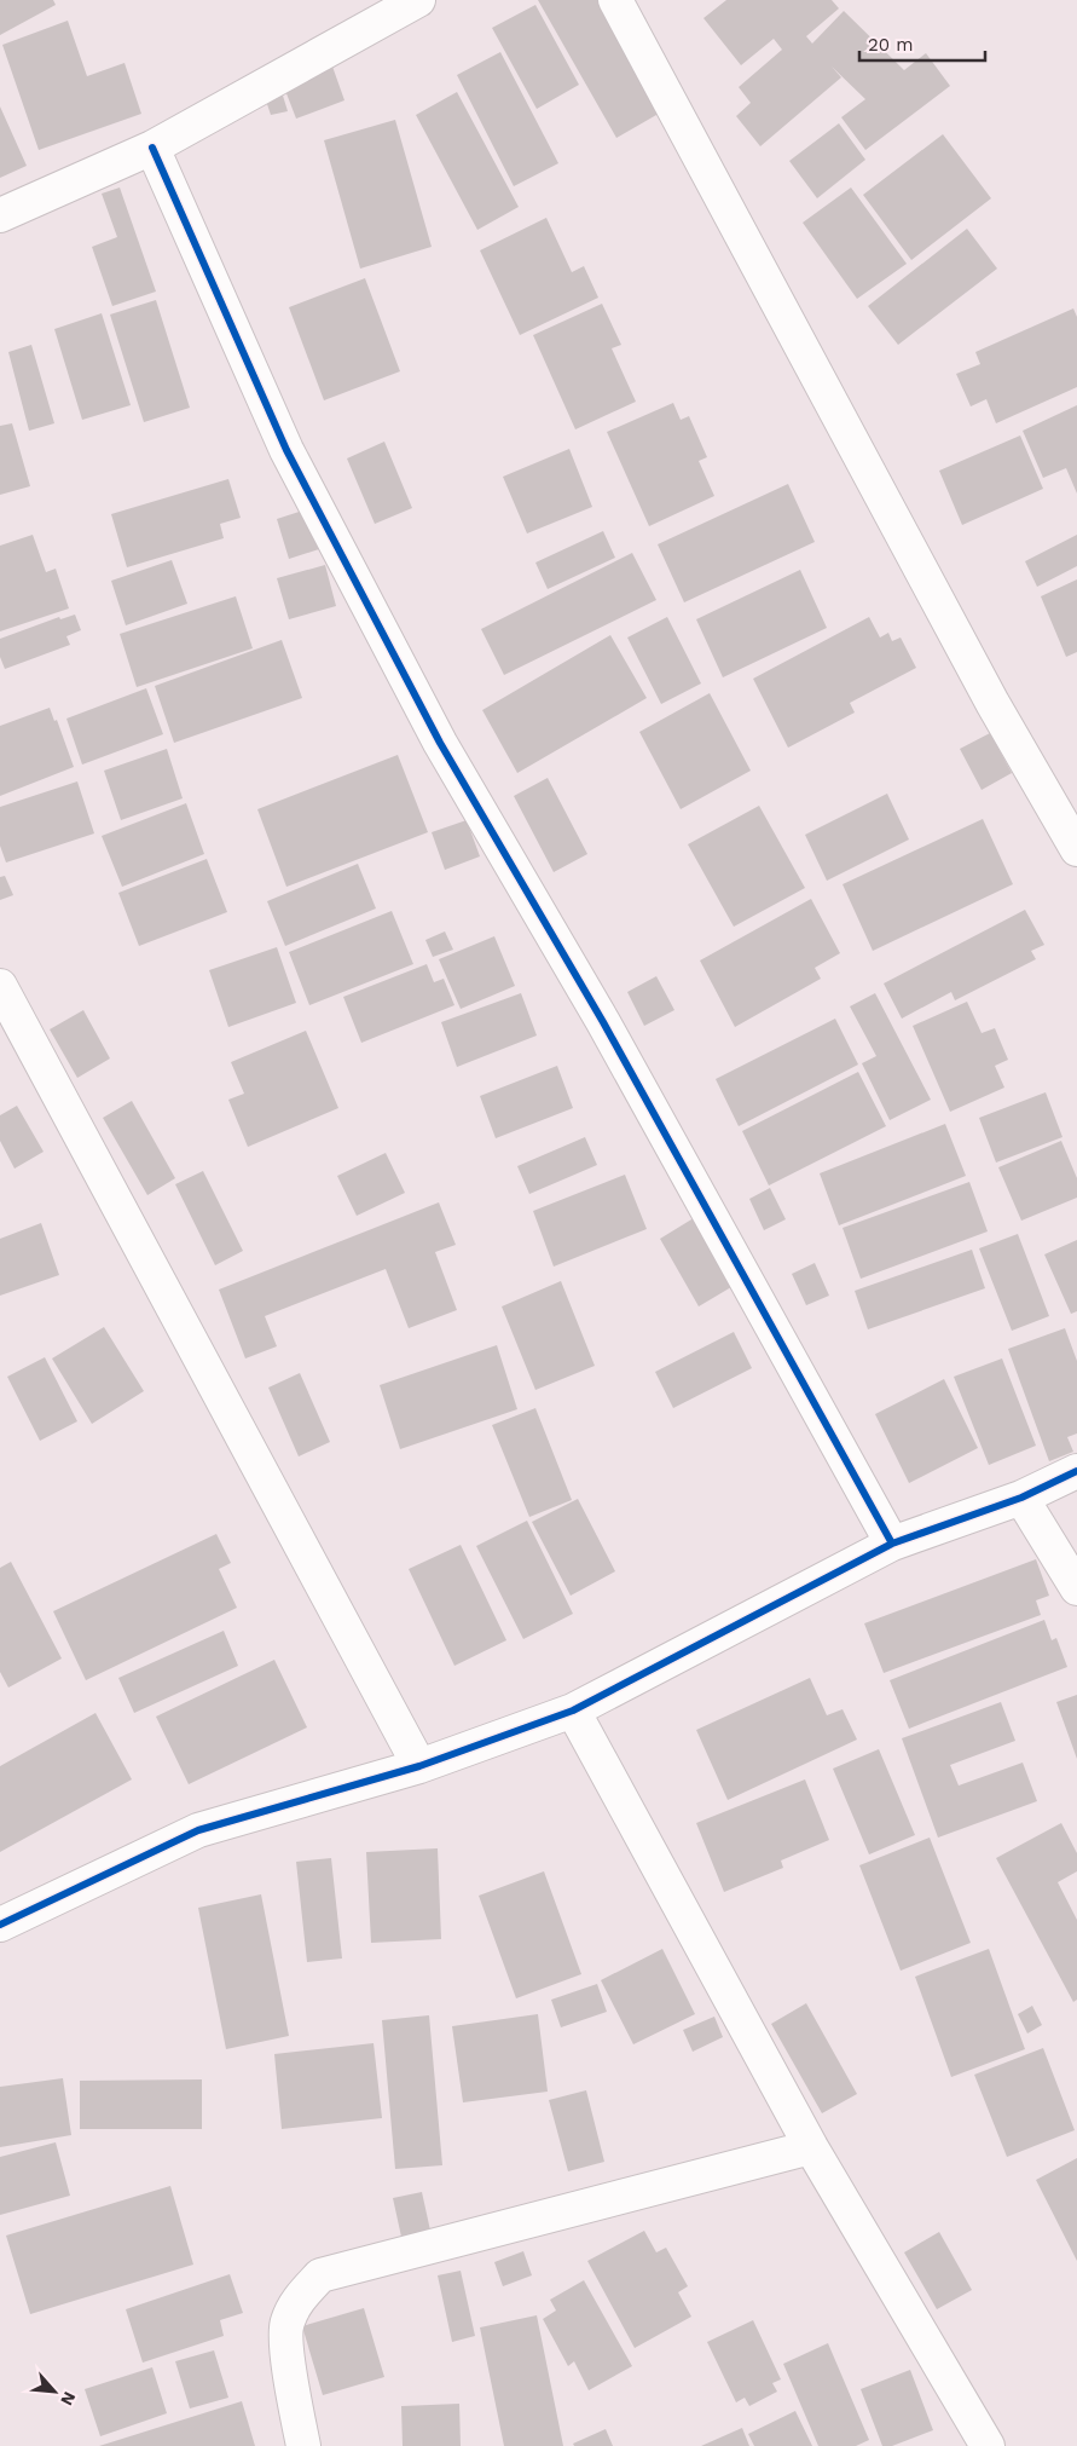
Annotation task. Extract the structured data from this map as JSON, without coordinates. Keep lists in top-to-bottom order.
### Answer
{
  "scale_bar": "20 m",
  "north": "bottom right"
}
